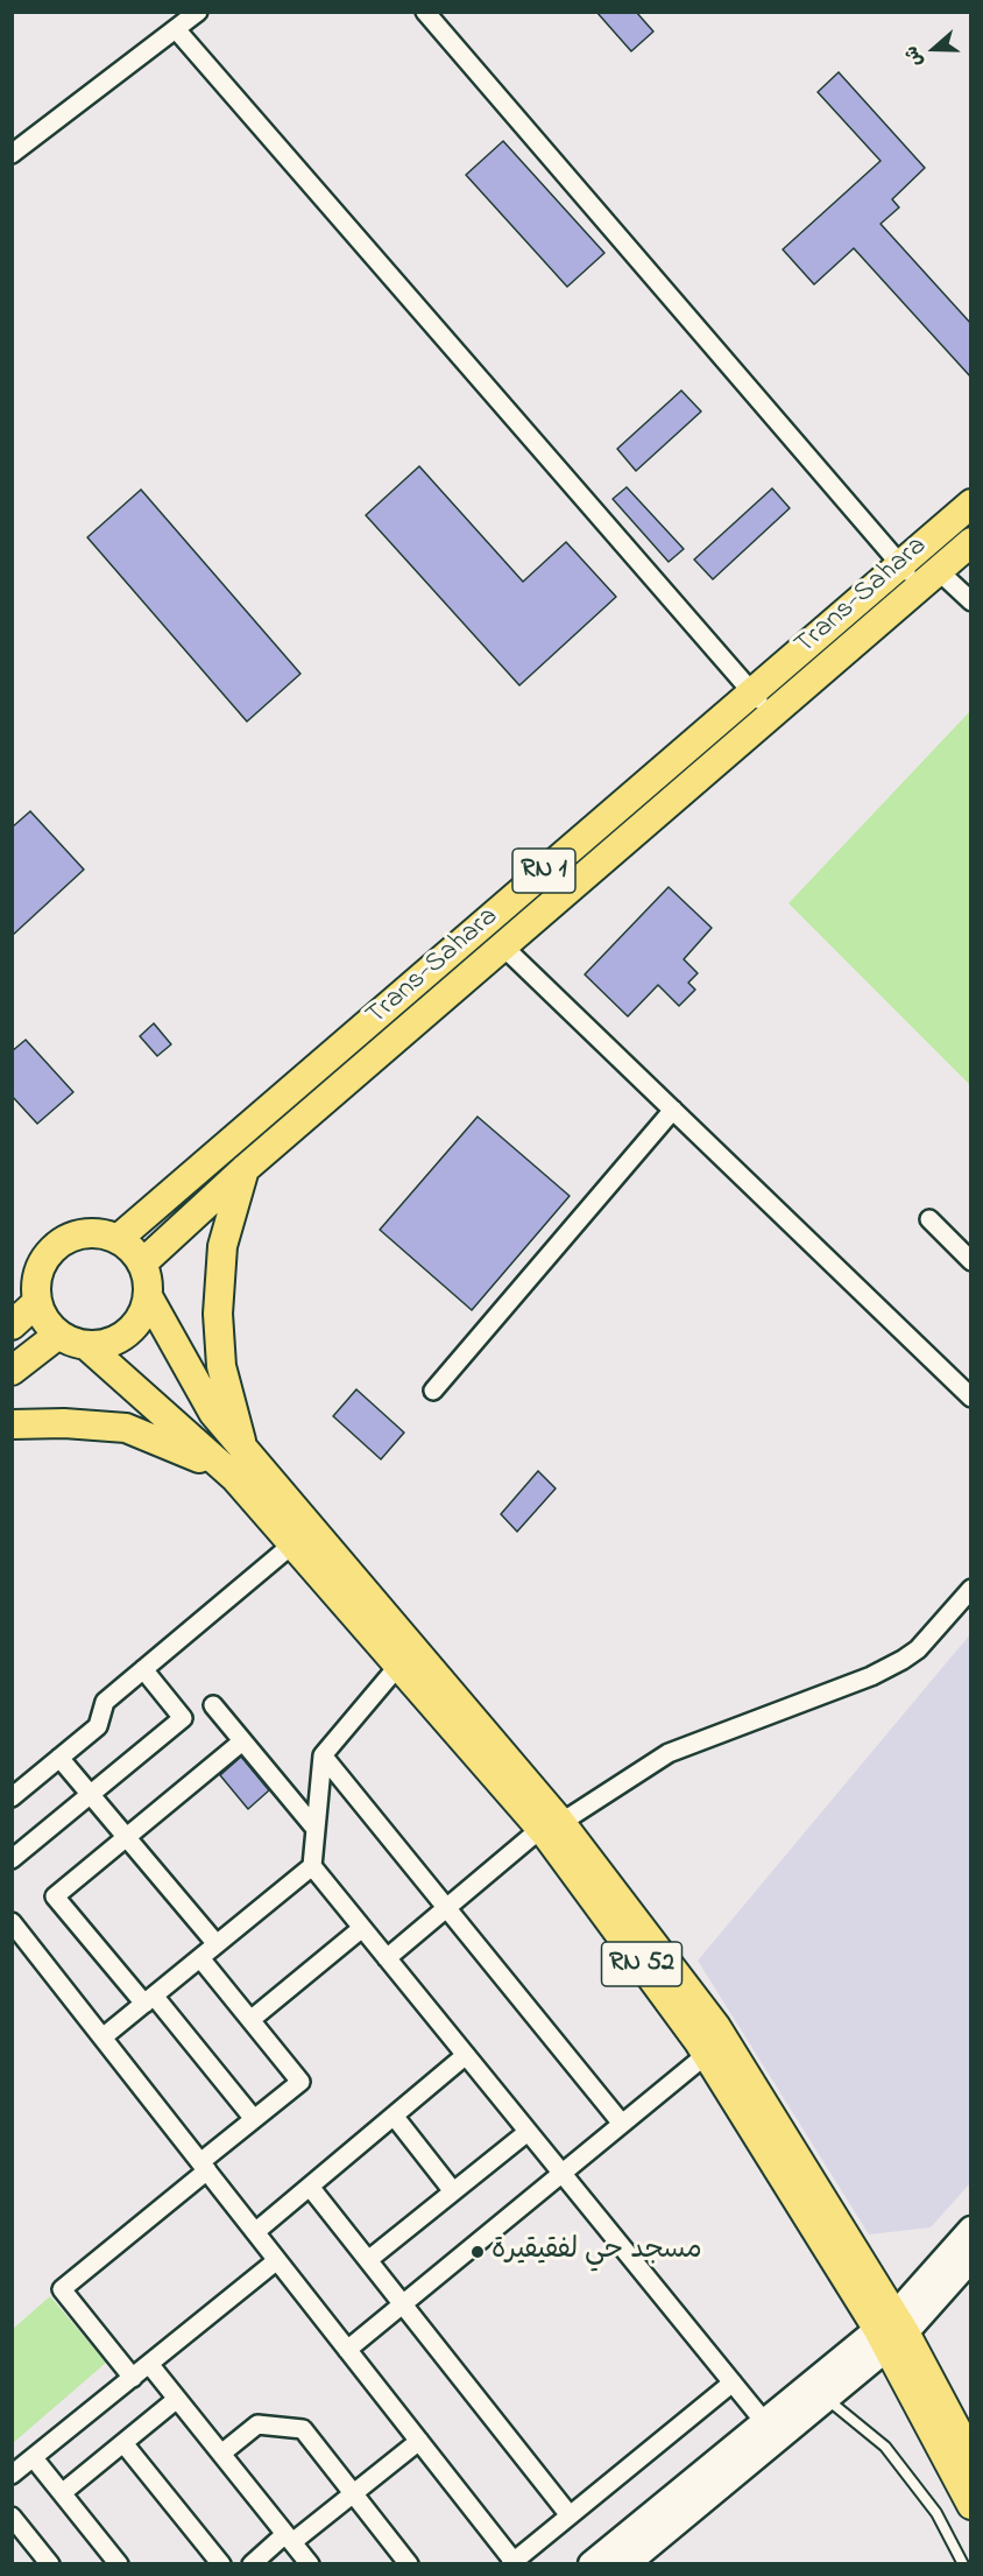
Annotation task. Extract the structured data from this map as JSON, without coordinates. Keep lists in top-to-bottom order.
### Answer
{
  "streets": {
    "main road": ["Trans-Sahara", "RN 1", "RN 52"]
  },
  "places": ["مسجد حي لفقيقيرة"],
  "north": "left"
}
